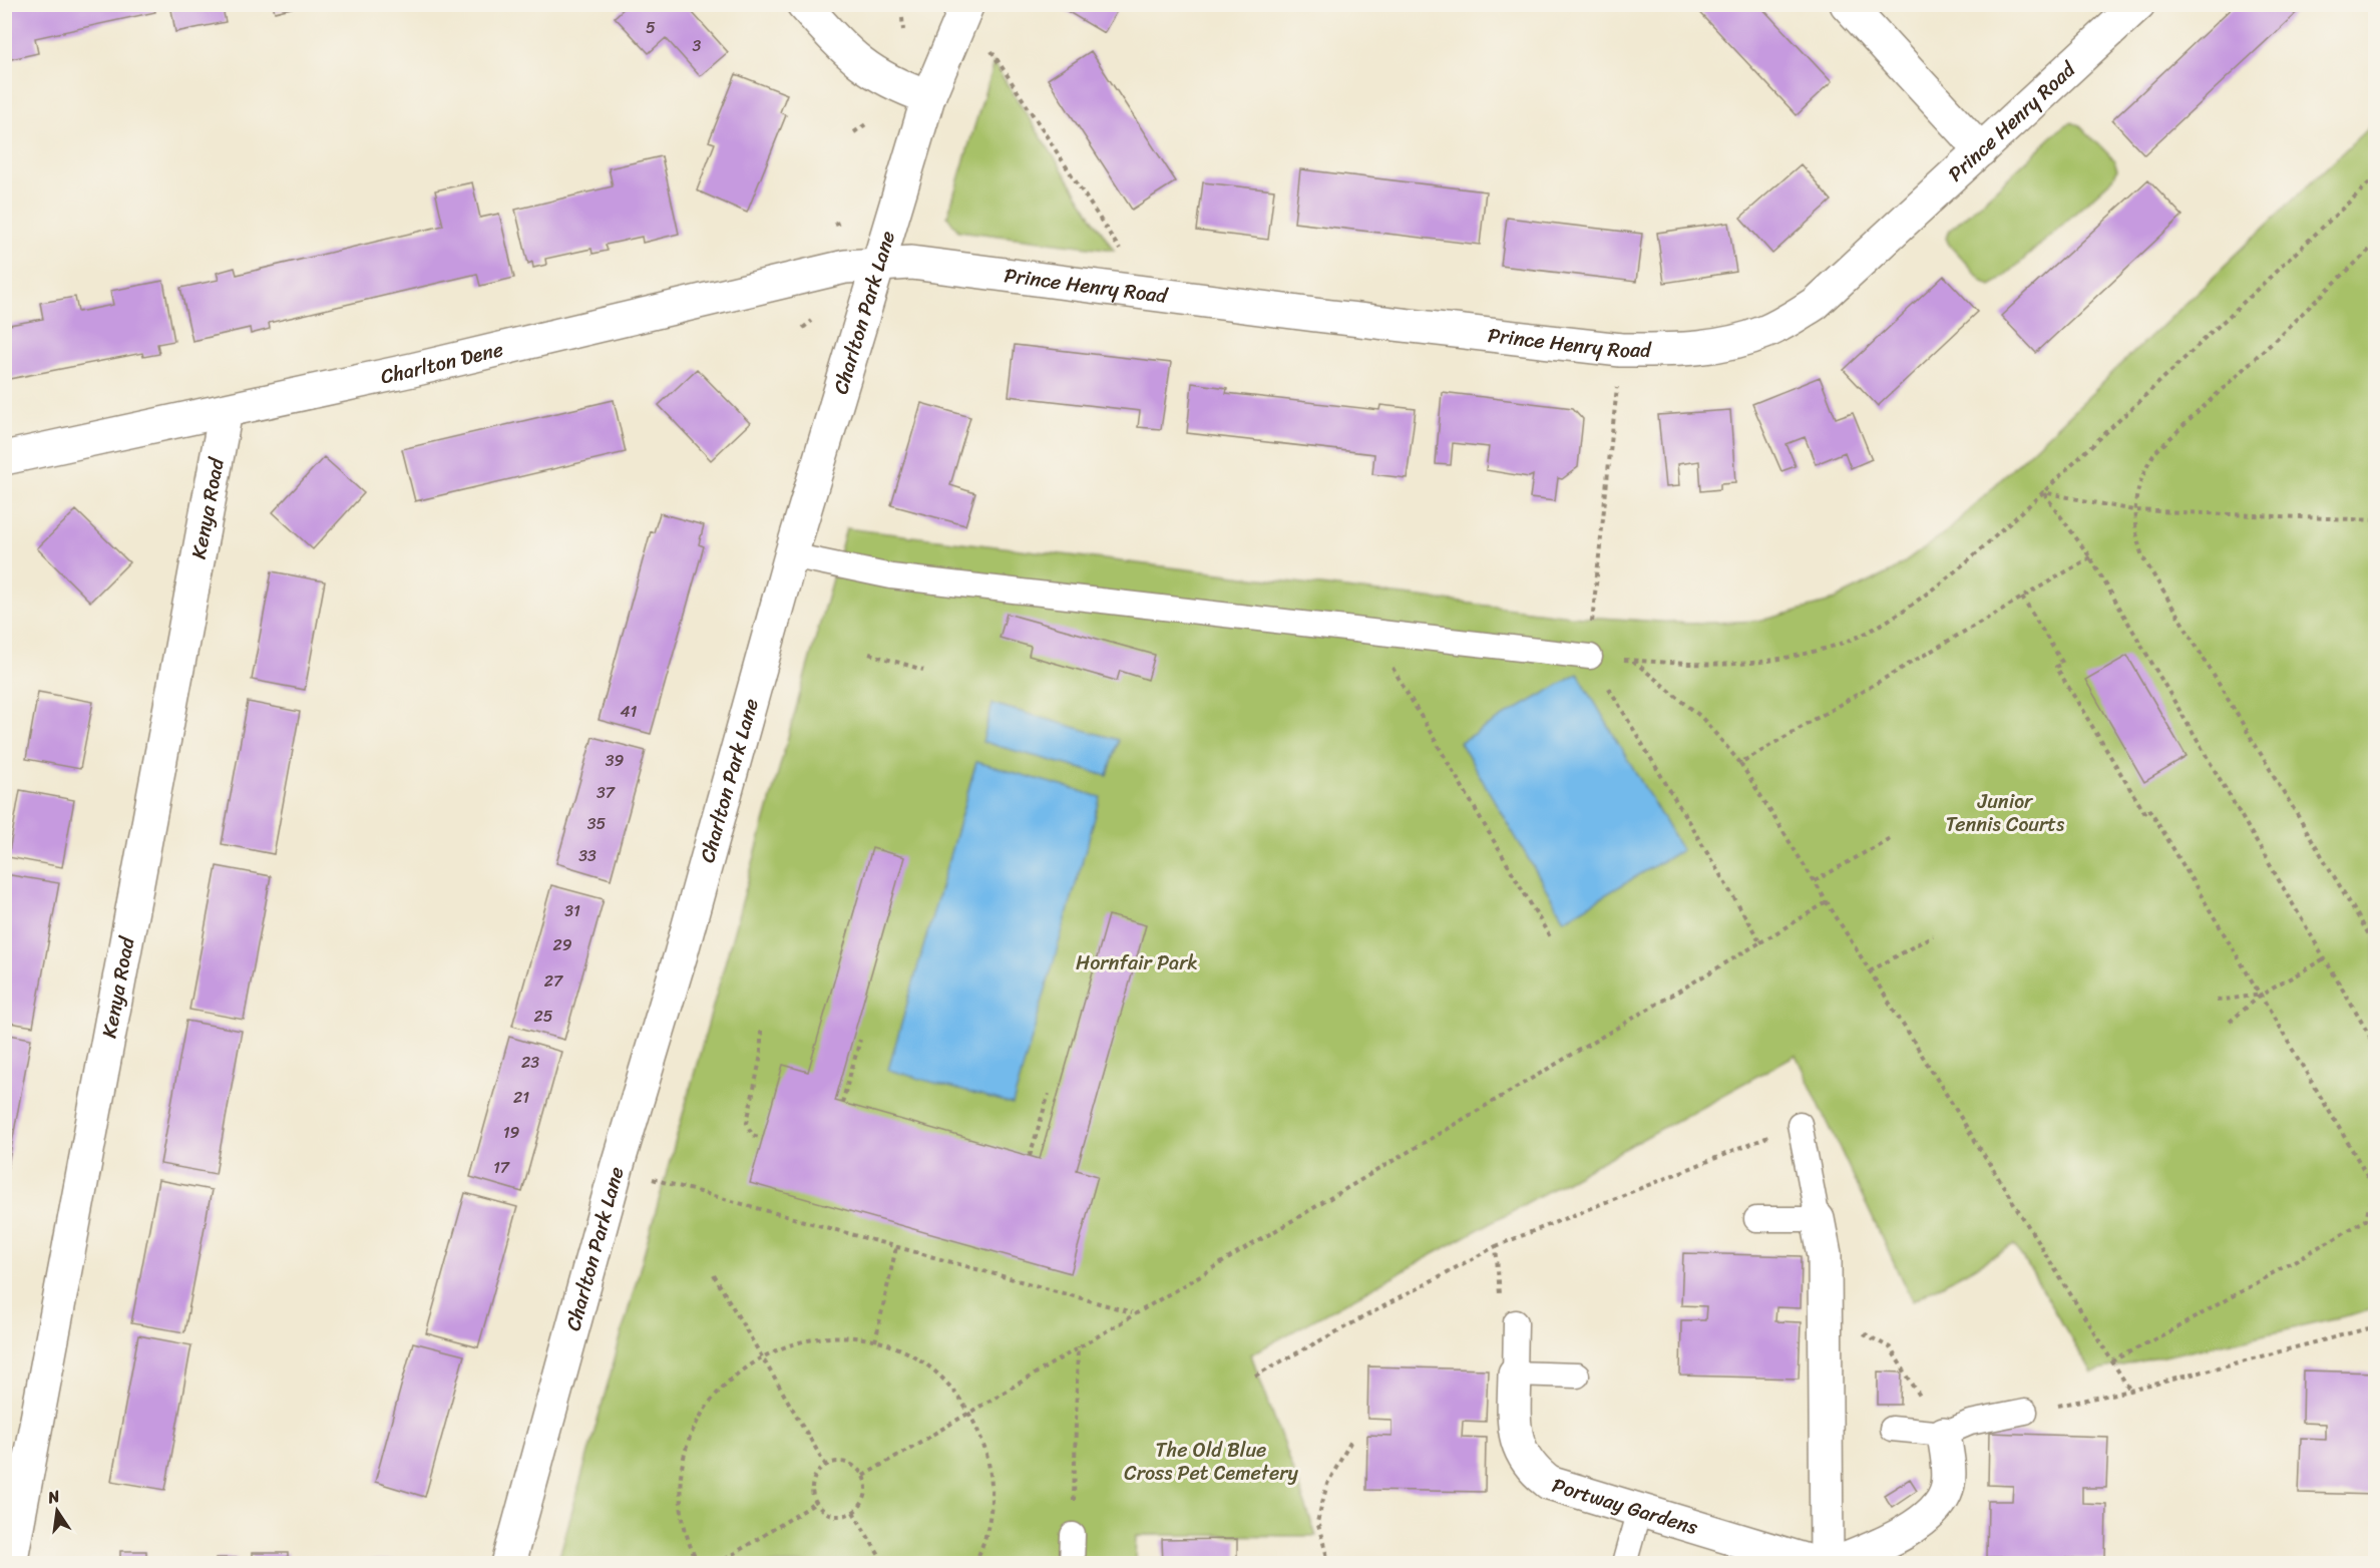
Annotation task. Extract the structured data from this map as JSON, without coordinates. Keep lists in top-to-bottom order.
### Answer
{
  "streets": {
    "street": [
      "Prince Henry Road",
      "Charlton Park Lane",
      "Charlton Dene",
      "Kenya Road",
      "Portway Gardens"
    ]
  },
  "crossings": [
    ["Prince Henry Road", "Charlton Park Lane"],
    ["Prince Henry Road", "Charlton Dene"],
    ["Charlton Park Lane", "Charlton Dene"],
    ["Charlton Dene", "Kenya Road"]
  ],
  "parks": ["Junior Tennis Courts", "Hornfair Park", "The Old Blue Cross Pet Cemetery"],
  "house_numbers": [
    "5",
    "3",
    "41",
    "39",
    "37",
    "35",
    "33",
    "31",
    "29",
    "27",
    "25",
    "23",
    "21",
    "19",
    "17"
  ],
  "north": "top"
}
